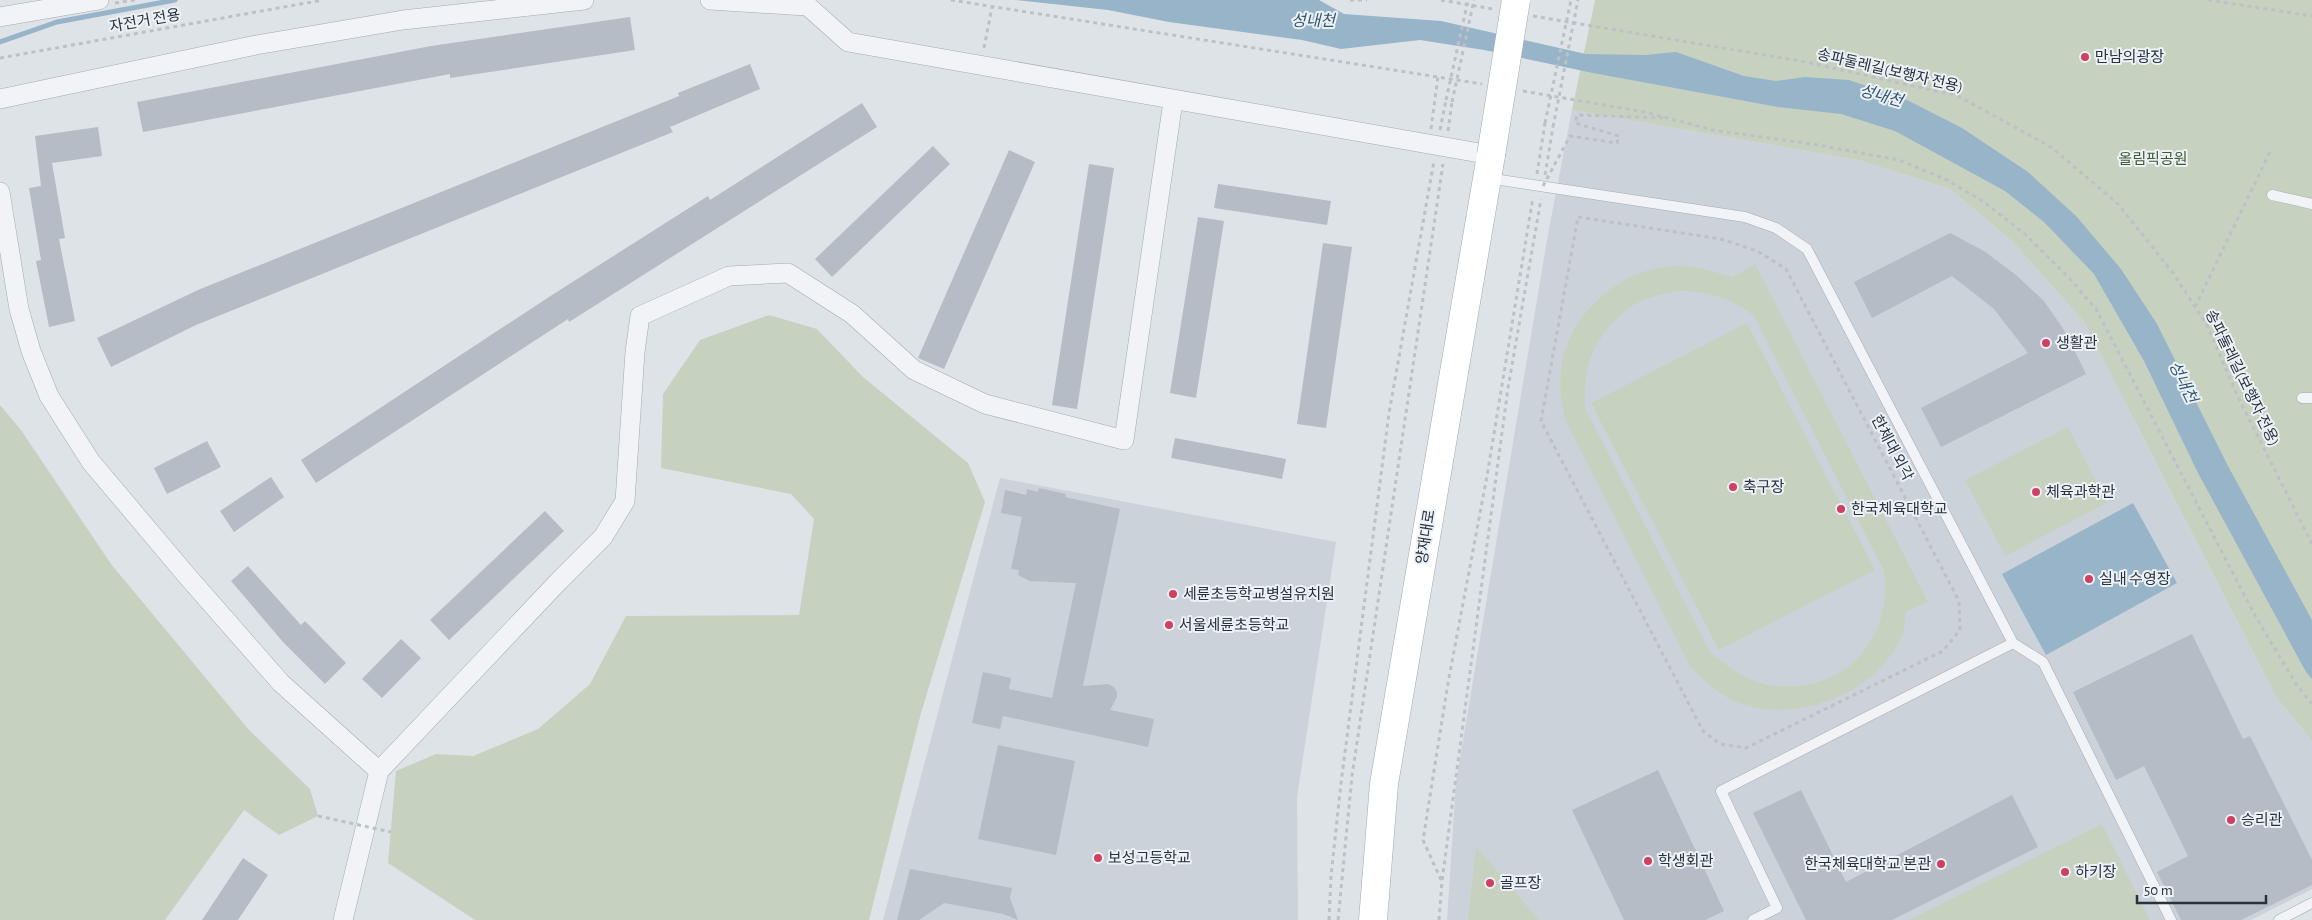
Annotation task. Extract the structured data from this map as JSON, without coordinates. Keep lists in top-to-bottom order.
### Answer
{
  "streets": {
    "main road": ["양재대로"],
    "path": ["자전거 전용", "송파둘레길(보행자 전용)", "한체대 외각"]
  },
  "crossings": [
    ["송파둘레길(보행자 전용)", "양재대로"]
  ],
  "water": ["성내천"],
  "parks": ["올림픽공원"],
  "places": [
    "만남의광장",
    "생활관",
    "축구장",
    "체육과학관",
    "한국체육대학교",
    "실내 수영장",
    "세륜초등학교병설유치원",
    "서울세륜초등학교",
    "승리관",
    "보성고등학교",
    "학생회관",
    "한국체육대학교 본관",
    "하키장",
    "골프장"
  ],
  "scale_bar": "50 m"
}
